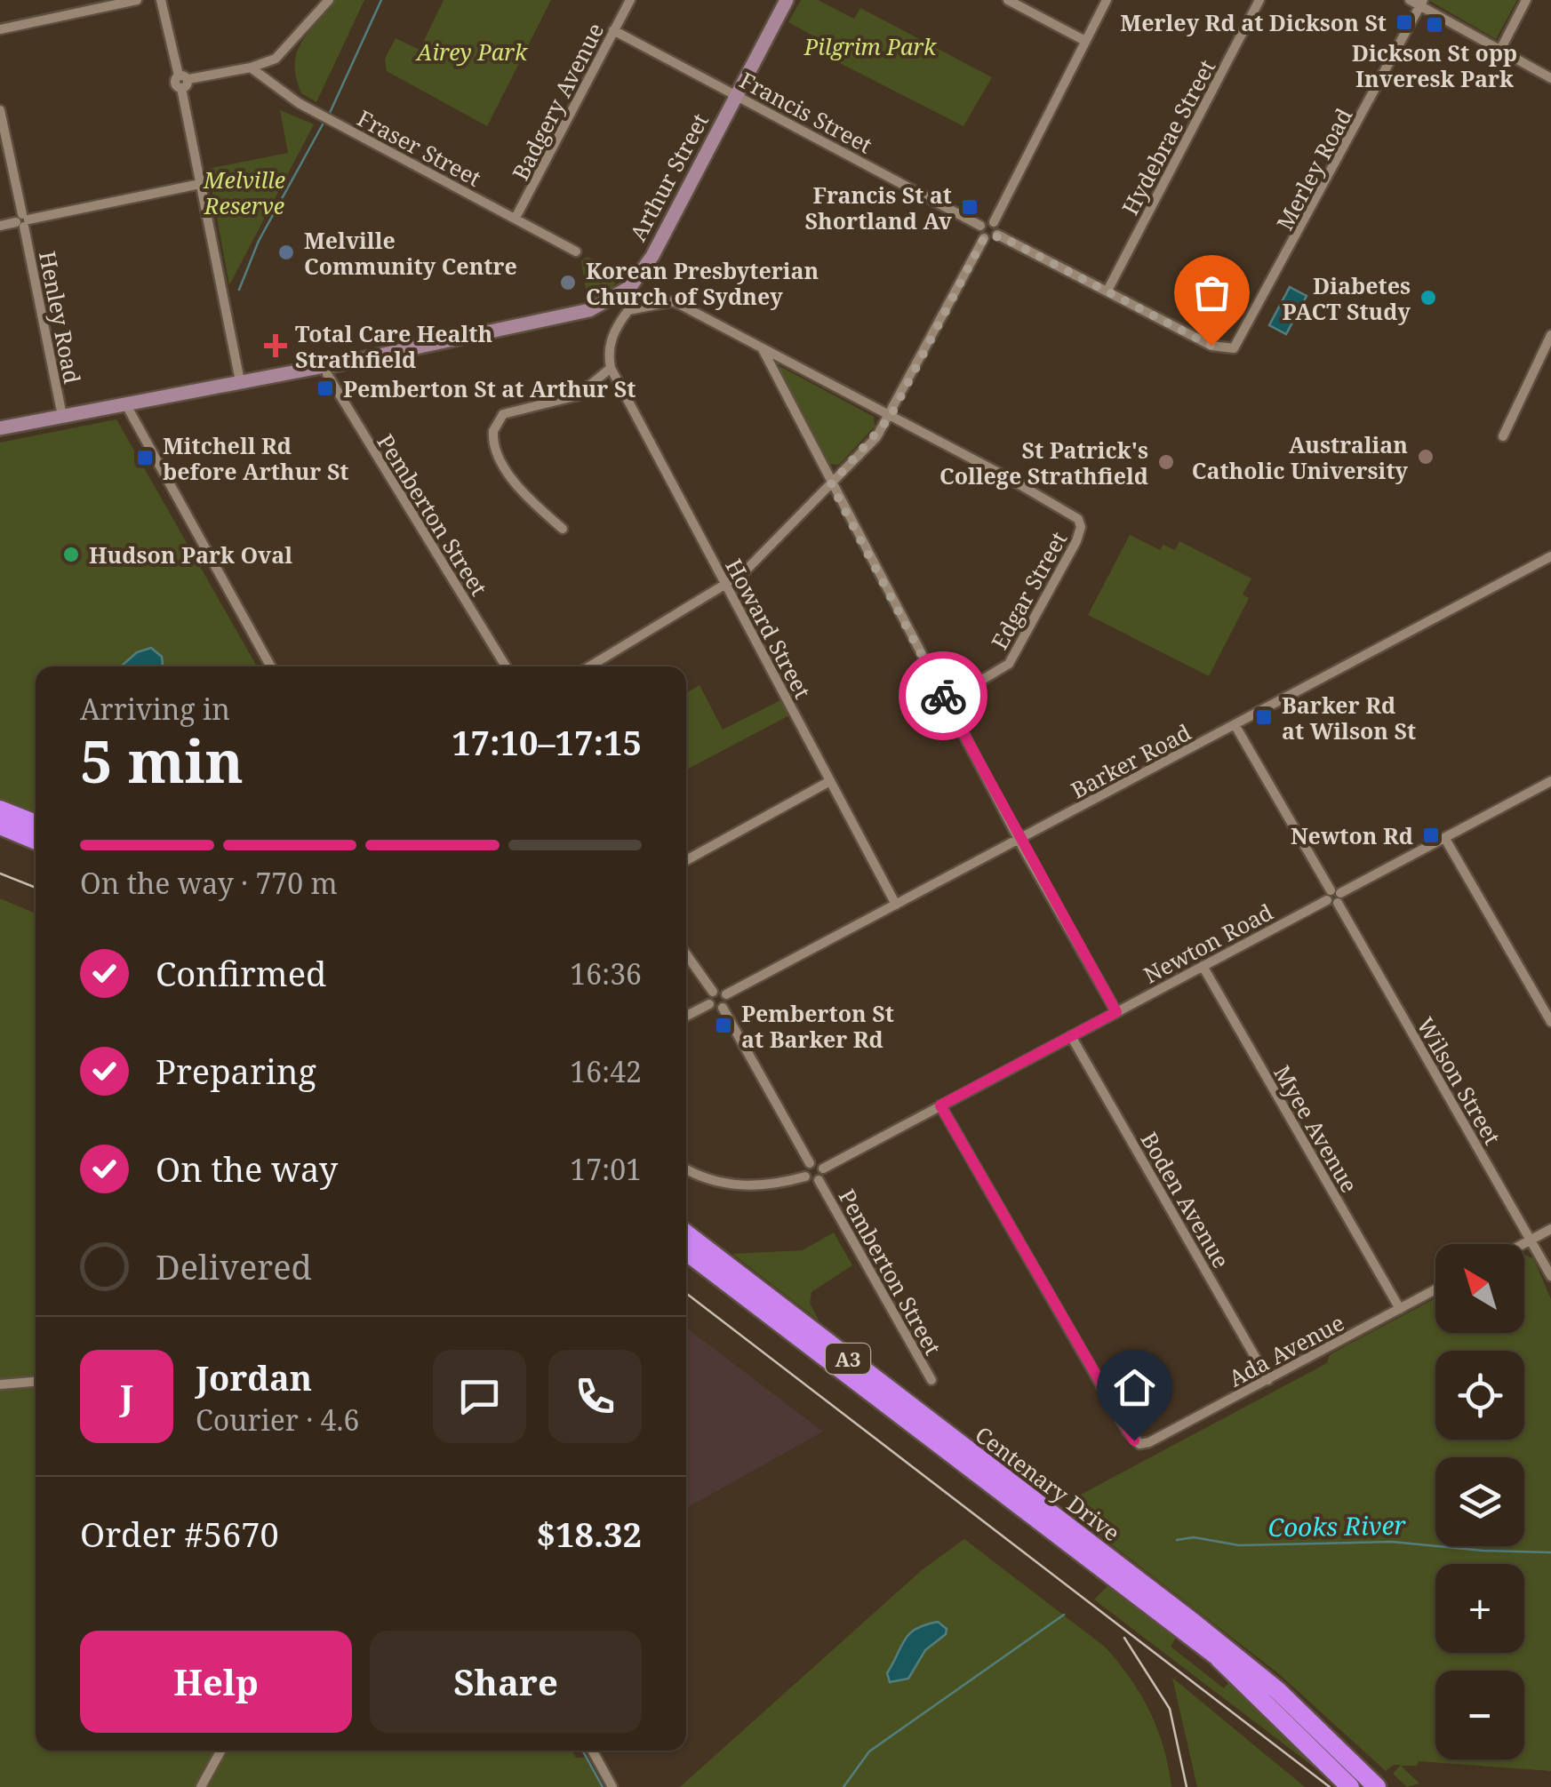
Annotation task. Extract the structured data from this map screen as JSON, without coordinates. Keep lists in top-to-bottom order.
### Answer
{
  "streets": {
    "highway": ["A3", "Centenary Drive"],
    "main road": ["Arthur Street"],
    "street": [
      "Badgery Avenue",
      "Francis Street",
      "Hydebrae Street",
      "Fraser Street",
      "Merley Road",
      "Henley Road",
      "Pemberton Street",
      "Edgar Street",
      "Howard Street",
      "Barker Road",
      "Newton Road",
      "Wilson Street",
      "Myee Avenue",
      "Boden Avenue",
      "Ada Avenue"
    ]
  },
  "crossings": [
    ["Badgery Avenue", "Francis Street"],
    ["Badgery Avenue", "Fraser Street"],
    ["Francis Street", "Arthur Street"],
    ["Hydebrae Street", "Merley Road"],
    ["Arthur Street", "Henley Road"],
    ["Arthur Street", "Pemberton Street"],
    ["Howard Street", "Barker Road"],
    ["Barker Road", "Wilson Street"],
    ["Newton Road", "Wilson Street"],
    ["Newton Road", "Myee Avenue"],
    ["Newton Road", "Boden Avenue"],
    ["Newton Road", "Ada Avenue"],
    ["Myee Avenue", "Ada Avenue"],
    ["Boden Avenue", "Ada Avenue"]
  ],
  "water": ["Cooks River"],
  "parks": ["Pilgrim Park", "Airey Park", "Melville Reserve"],
  "places": {
    "transit": [
      "Merley Rd at Dickson St",
      "Dickson St opp Inveresk Park",
      "Francis St at Shortland Av",
      "Pemberton St at Arthur St",
      "Mitchell Rd before Arthur St",
      "Barker Rd at Wilson St",
      "Newton Rd",
      "Pemberton St at Barker Rd"
    ],
    "other": [
      "Melville Community Centre",
      "Korean Presbyterian Church of Sydney",
      "Diabetes PACT Study",
      "Australian Catholic University",
      "St Patrick's College Strathfield",
      "Hudson Park Oval"
    ],
    "health": ["Total Care Health Strathfield"]
  },
  "north": "top left",
  "page": {
    "heading": ["5 min", "Arriving in", "17:10–17:15"],
    "panel": [
      "Jordan",
      "Courier · 4.6",
      "Order #5670",
      "$18.32"
    ],
    "bar": "On the way · 770 m",
    "list": [
      ["Confirmed", "16:36"],
      ["Preparing", "16:42"],
      ["On the way", "17:01"],
      "Delivered"
    ],
    "map_buttons": ["+", "−"],
    "round": "J",
    "buttons": ["Help", "Share"]
  }
}
